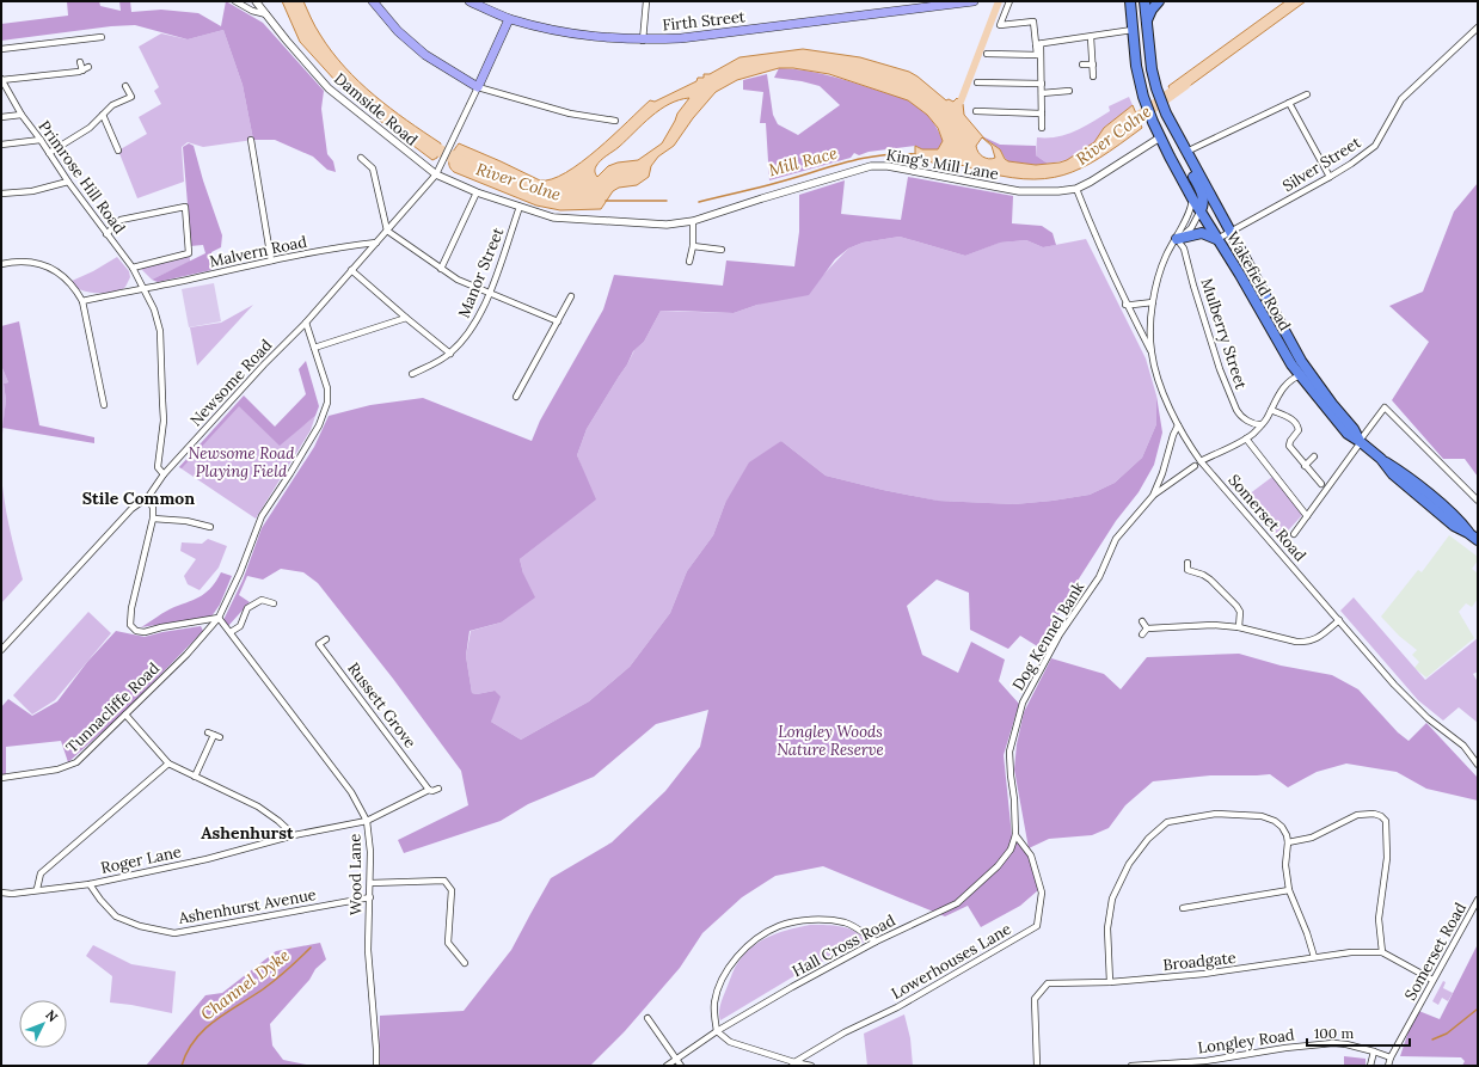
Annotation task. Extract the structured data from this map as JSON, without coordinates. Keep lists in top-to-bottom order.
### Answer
{
  "streets": {
    "highway": ["Wakefield Road"],
    "main road": ["Firth Street"],
    "street": [
      "Damside Road",
      "King's Mill Lane",
      "Silver Street",
      "Primrose Hill Road",
      "Malvern Road",
      "Manor Street",
      "Mulberry Street",
      "Newsome Road",
      "Somerset Road",
      "Dog Kennel Bank",
      "Russett Grove",
      "Tunnacliffe Road",
      "Roger Lane",
      "Wood Lane",
      "Ashenhurst Avenue",
      "Hall Cross Road",
      "Lowerhouses Lane",
      "Broadgate",
      "Longley Road"
    ]
  },
  "crossings": [
    ["Damside Road", "King's Mill Lane"],
    ["Damside Road", "Newsome Road"],
    ["King's Mill Lane", "Manor Street"],
    ["King's Mill Lane", "Wakefield Road"],
    ["King's Mill Lane", "Newsome Road"],
    ["Silver Street", "Wakefield Road"],
    ["Primrose Hill Road", "Malvern Road"],
    ["Primrose Hill Road", "Newsome Road"],
    ["Malvern Road", "Newsome Road"],
    ["Wakefield Road", "Somerset Road"],
    ["Mulberry Street", "Somerset Road"],
    ["Newsome Road", "Tunnacliffe Road"],
    ["Somerset Road", "Dog Kennel Bank"],
    ["Somerset Road", "Broadgate"],
    ["Somerset Road", "Longley Road"],
    ["Dog Kennel Bank", "Hall Cross Road"],
    ["Dog Kennel Bank", "Lowerhouses Lane"],
    ["Russett Grove", "Roger Lane"],
    ["Tunnacliffe Road", "Wood Lane"],
    ["Roger Lane", "Wood Lane"],
    ["Roger Lane", "Ashenhurst Avenue"],
    ["Wood Lane", "Ashenhurst Avenue"],
    ["Hall Cross Road", "Lowerhouses Lane"]
  ],
  "districts": ["Stile Common", "Ashenhurst"],
  "water": ["River Colne", "Mill Race", "Channel Dyke"],
  "parks": ["Newsome Road Playing Field", "Longley Woods Nature Reserve"],
  "scale_bar": "100 m",
  "north": "top right"
}
